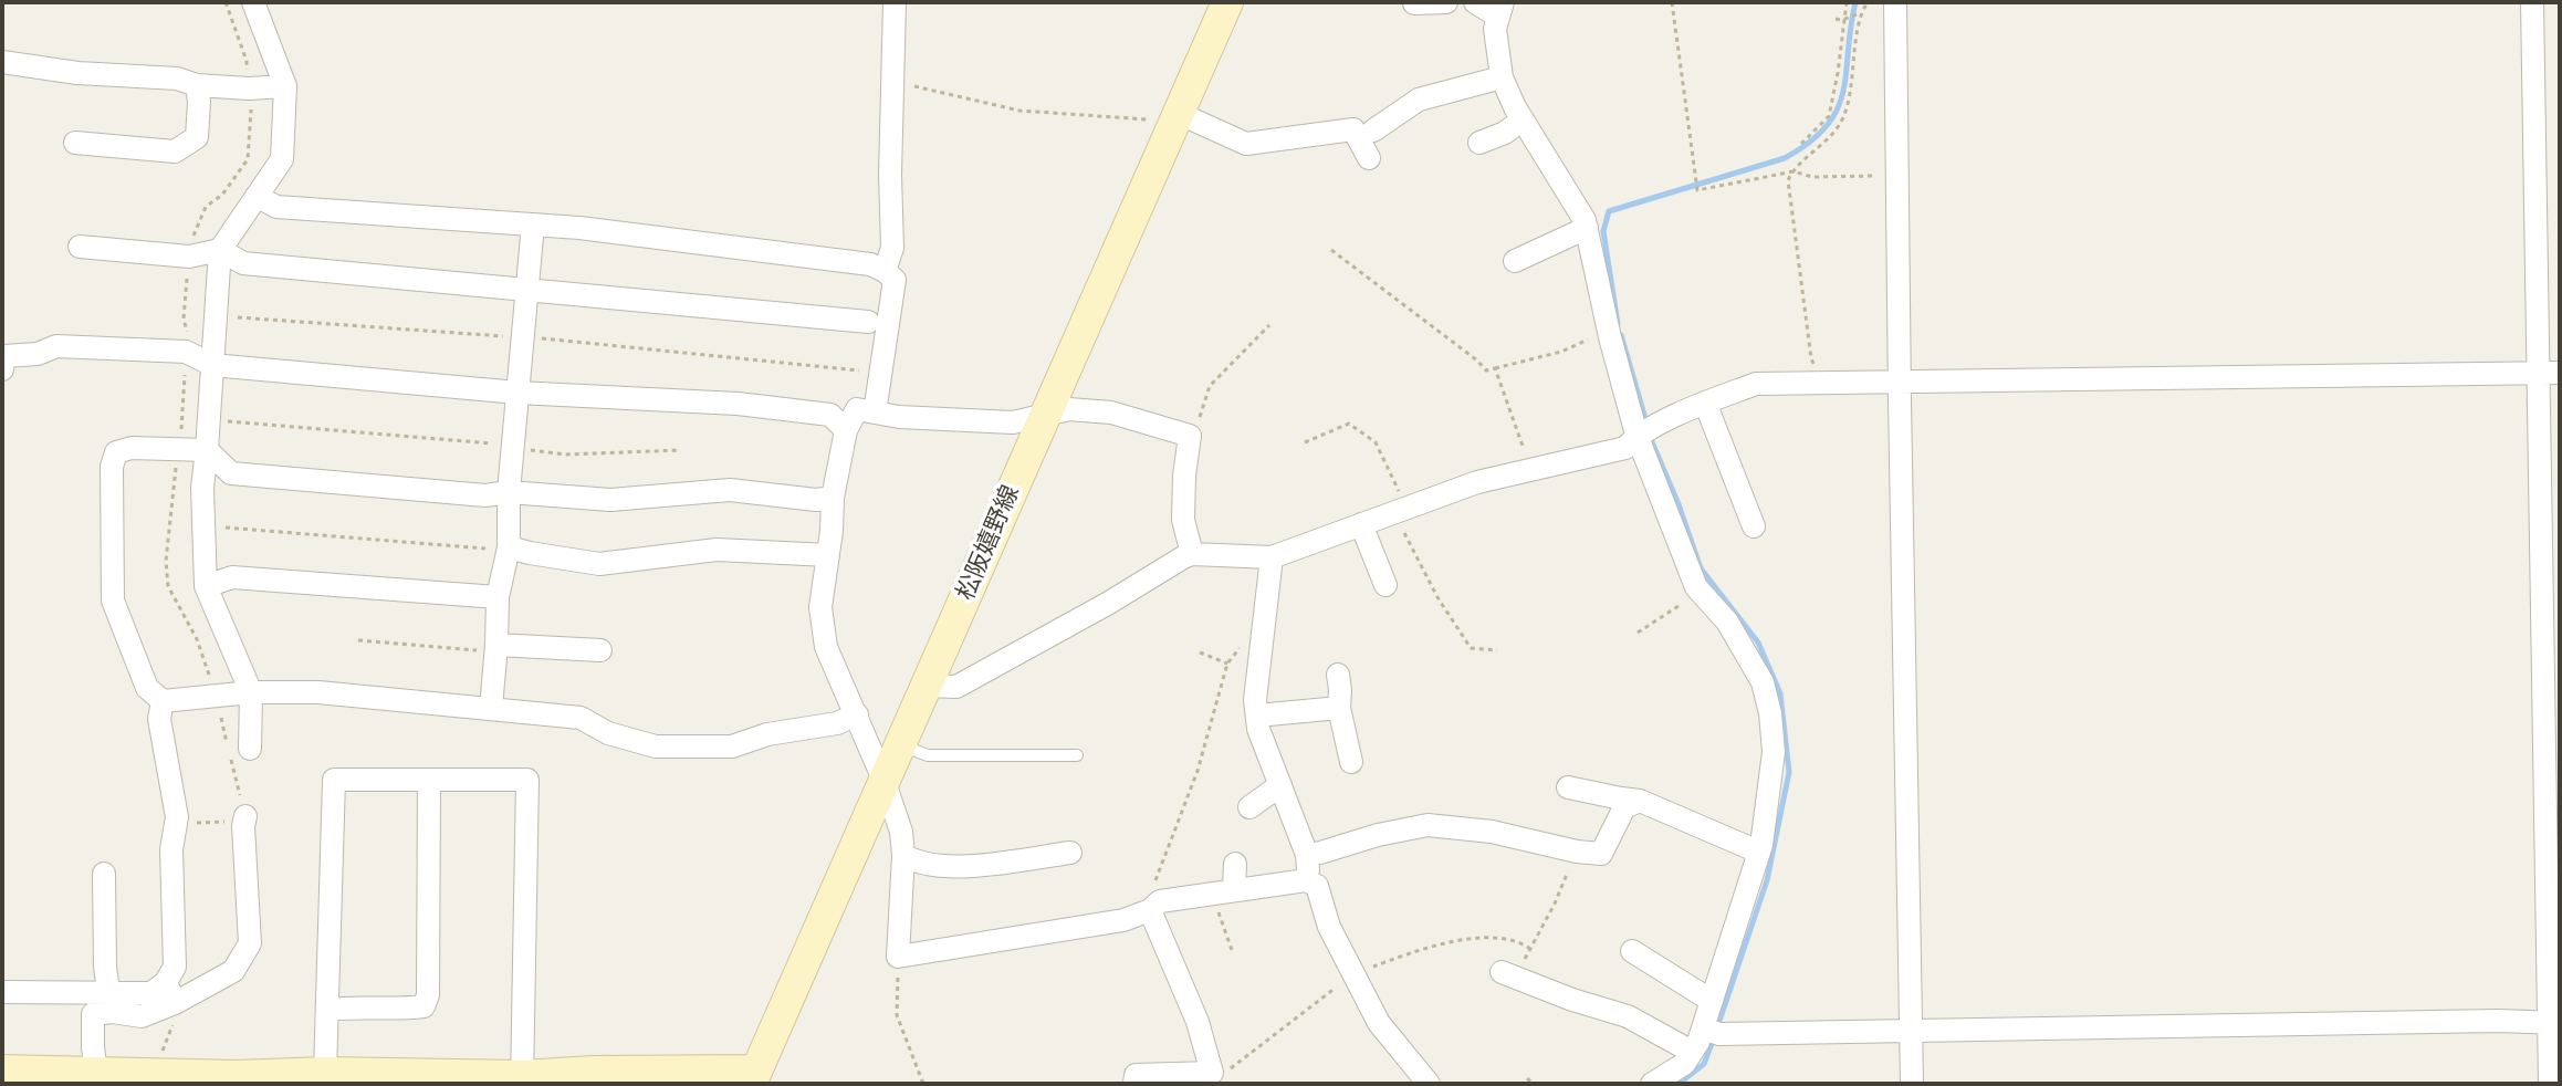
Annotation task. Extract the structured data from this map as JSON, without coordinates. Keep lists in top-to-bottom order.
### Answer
{
  "streets": {
    "main road": ["松阪嬉野線"]
  }
}
